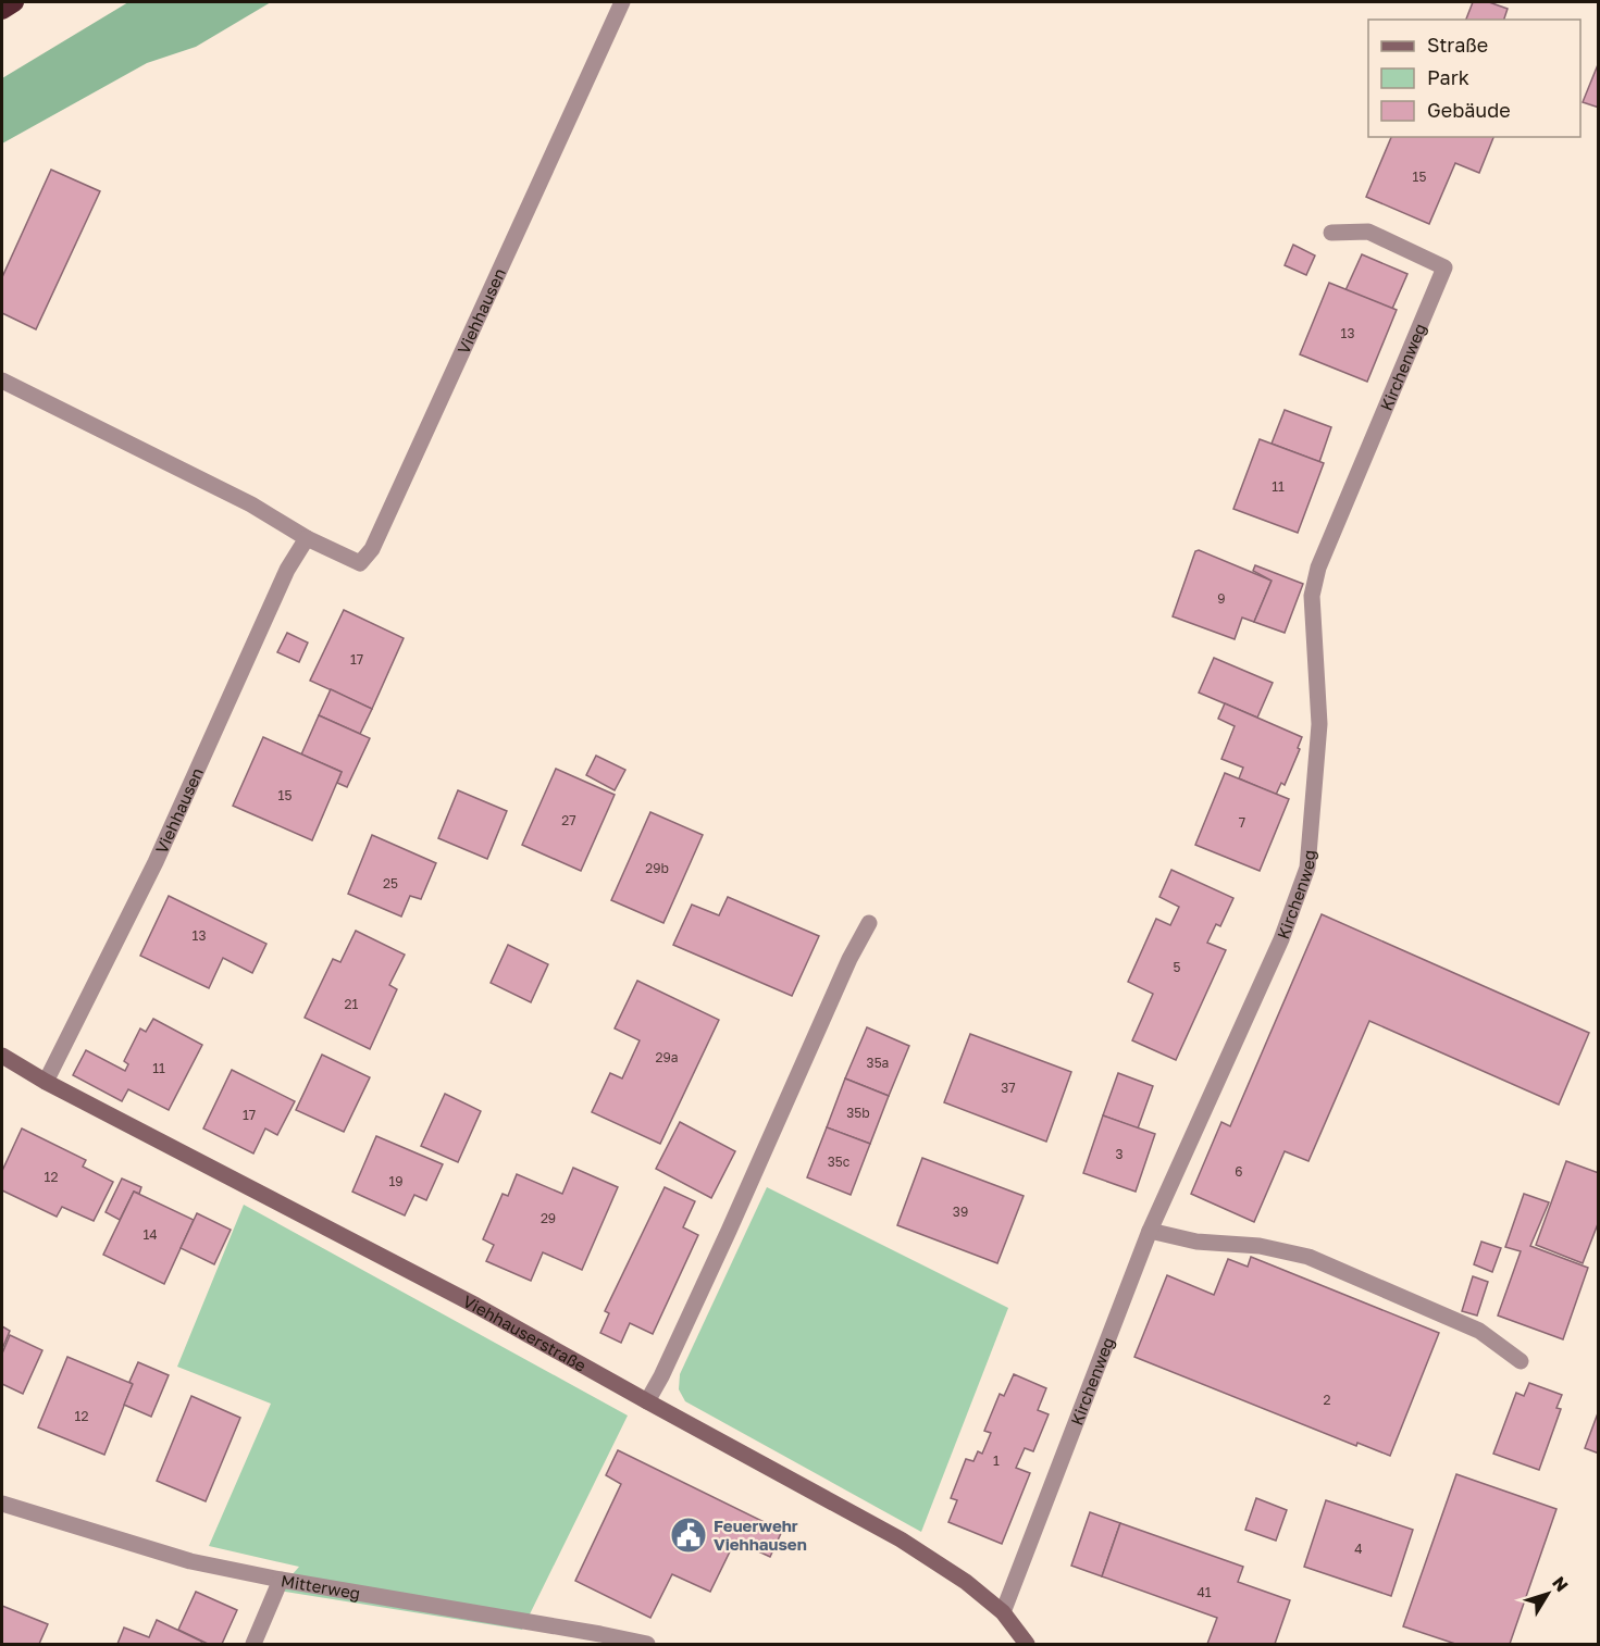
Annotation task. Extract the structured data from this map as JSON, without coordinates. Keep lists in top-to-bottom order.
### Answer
{
  "streets": {
    "street": [
      "Viehhausen",
      "Kirchenweg",
      "Viehhauserstraße",
      "Mitterweg"
    ]
  },
  "crossings": [
    ["Viehhausen", "Viehhauserstraße"],
    ["Kirchenweg", "Viehhauserstraße"]
  ],
  "places": {
    "public building": ["Feuerwehr Viehhausen"]
  },
  "house_numbers": [
    "15",
    "13",
    "11",
    "9",
    "17",
    "15",
    "27",
    "7",
    "29b",
    "25",
    "13",
    "5",
    "21",
    "29a",
    "35a",
    "11",
    "37",
    "35b",
    "17",
    "3",
    "35c",
    "6",
    "12",
    "19",
    "39",
    "29",
    "14",
    "2",
    "12",
    "1",
    "4",
    "41"
  ],
  "legend": ["Straße", "Park", "Gebäude"],
  "north": "top right"
}
